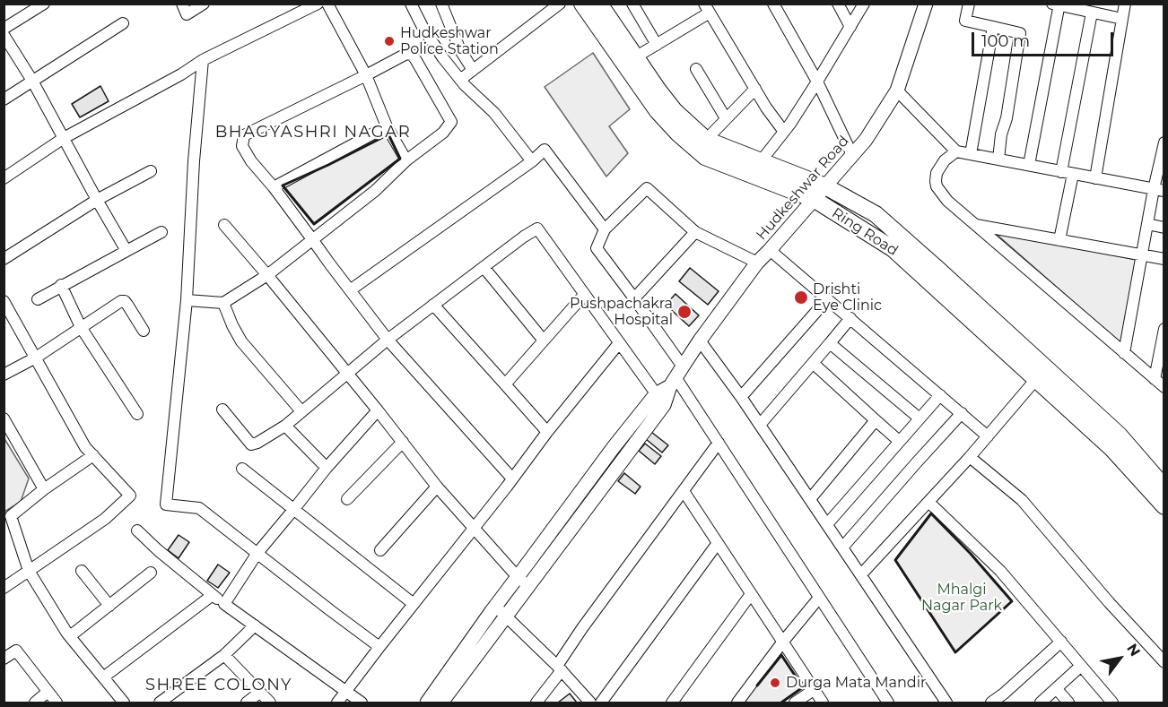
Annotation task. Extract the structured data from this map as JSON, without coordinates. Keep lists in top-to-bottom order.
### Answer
{
  "streets": {
    "highway": ["Ring Road"],
    "main road": ["Hudkeshwar Road"]
  },
  "crossings": [
    ["Hudkeshwar Road", "Ring Road"]
  ],
  "districts": ["BHAGYASHRI NAGAR", "SHREE COLONY"],
  "parks": ["Mhalgi Nagar Park"],
  "places": [
    "Hudkeshwar Police Station",
    "Drishti Eye Clinic",
    "Pushpachakra Hospital",
    "Durga Mata Mandir"
  ],
  "scale_bar": "100 m",
  "north": "top right"
}
